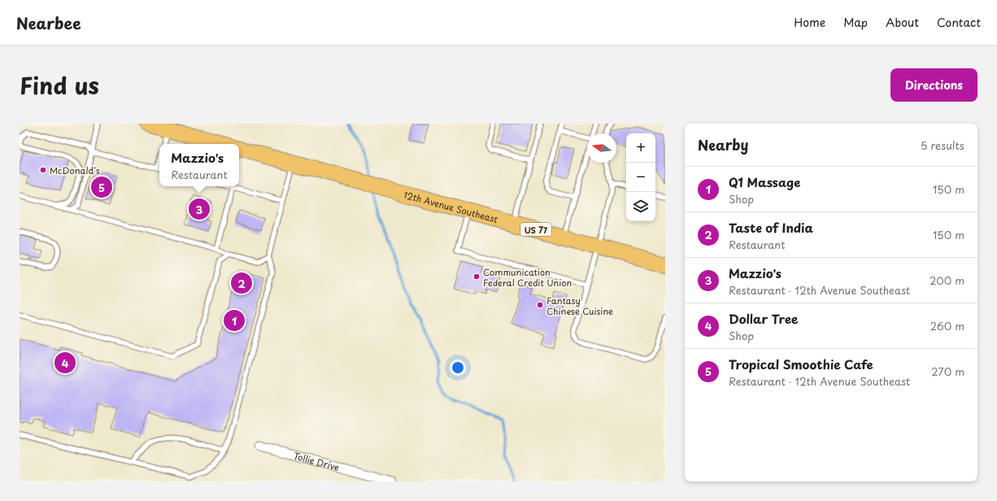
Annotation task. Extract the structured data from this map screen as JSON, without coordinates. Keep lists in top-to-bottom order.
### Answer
{
  "streets": {
    "main road": ["12th Avenue Southeast", "US 77"],
    "street": ["Tollie Drive"]
  },
  "places": ["McDonald's", "Communication Federal Credit Union", "Fantasy Chinese Cuisine"],
  "north": "left",
  "page": {
    "header": "Nearbee",
    "nav": [
      "Home",
      "Map",
      "About",
      "Contact"
    ],
    "title": "Find us",
    "buttons": "Directions",
    "heading": ["Nearby", "5 results"],
    "map_buttons": ["+", "−"],
    "popup": ["Mazzio's", "Restaurant"],
    "list": [
      {
        "mark": "1",
        "name": "Q1 Massage",
        "note": "Shop",
        "value": "150 m"
      },
      {
        "mark": "2",
        "name": "Taste of India",
        "note": "Restaurant",
        "value": "150 m"
      },
      {
        "mark": "3",
        "name": "Mazzio's",
        "note": "Restaurant · 12th Avenue Southeast",
        "value": "200 m"
      },
      {
        "mark": "4",
        "name": "Dollar Tree",
        "note": "Shop",
        "value": "260 m"
      },
      {
        "mark": "5",
        "name": "Tropical Smoothie Cafe",
        "note": "Restaurant · 12th Avenue Southeast",
        "value": "270 m"
      }
    ],
    "pins": [
      "5",
      "3",
      "2",
      "1",
      "4"
    ]
  }
}
